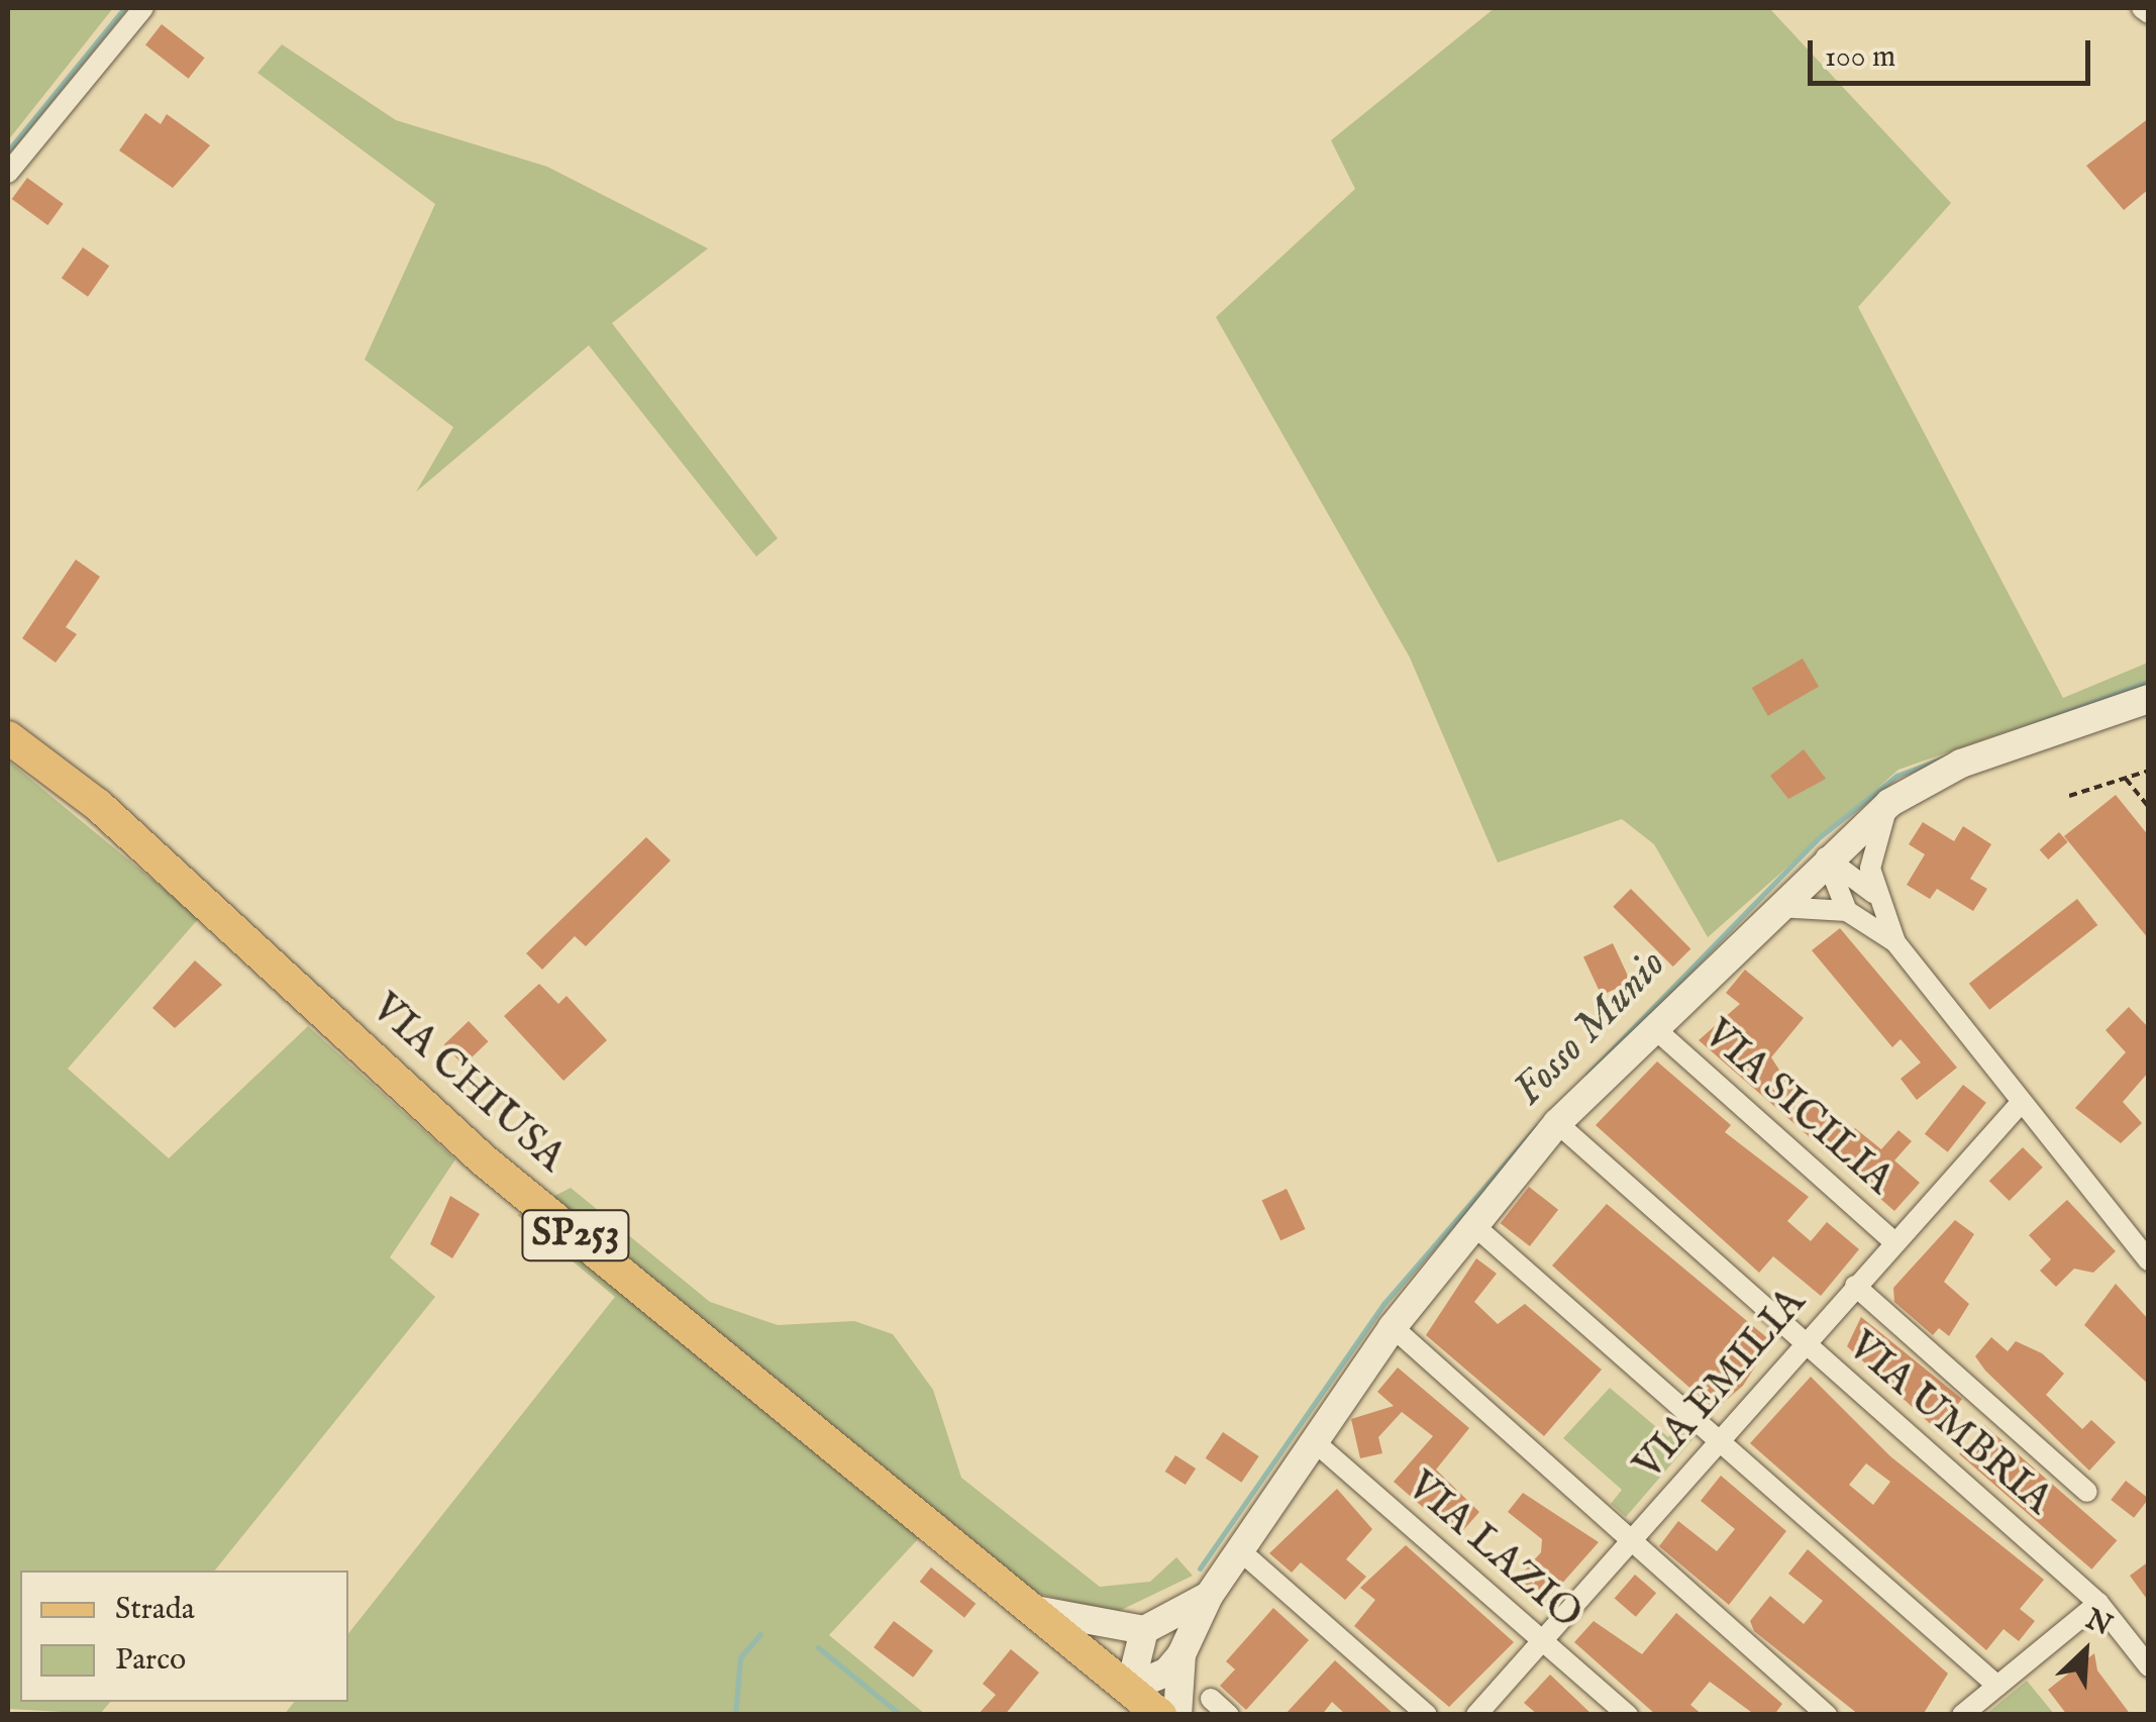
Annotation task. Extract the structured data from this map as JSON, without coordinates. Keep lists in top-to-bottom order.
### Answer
{
  "streets": {
    "main road": ["VIA CHIUSA", "SP253"],
    "street": [
      "VIA SICILIA",
      "VIA EMILIA",
      "VIA UMBRIA",
      "VIA LAZIO"
    ]
  },
  "crossings": [
    ["VIA SICILIA", "VIA EMILIA"],
    ["VIA EMILIA", "VIA UMBRIA"],
    ["VIA EMILIA", "VIA LAZIO"]
  ],
  "water": ["Fosso Munio"],
  "legend": ["Strada", "Parco"],
  "scale_bar": "100 m",
  "north": "top right"
}
